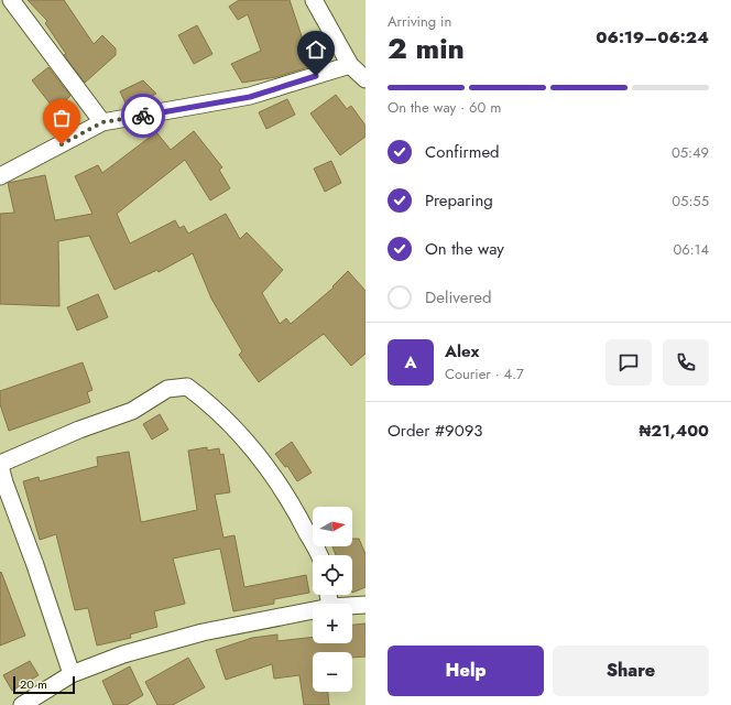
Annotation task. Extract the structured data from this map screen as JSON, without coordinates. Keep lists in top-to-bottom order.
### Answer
{
  "scale_bar": "20 m",
  "north": "right",
  "page": {
    "heading": ["2 min", "Arriving in", "06:19–06:24"],
    "panel": [
      "Alex",
      "Courier · 4.7",
      "Order #9093",
      "₦21,400"
    ],
    "bar": "On the way · 60 m",
    "list": [
      ["Confirmed", "05:49"],
      ["Preparing", "05:55"],
      ["On the way", "06:14"],
      "Delivered"
    ],
    "round": "A",
    "map_buttons": ["+", "−"],
    "buttons": ["Help", "Share"],
    "scale": "20 m"
  }
}
